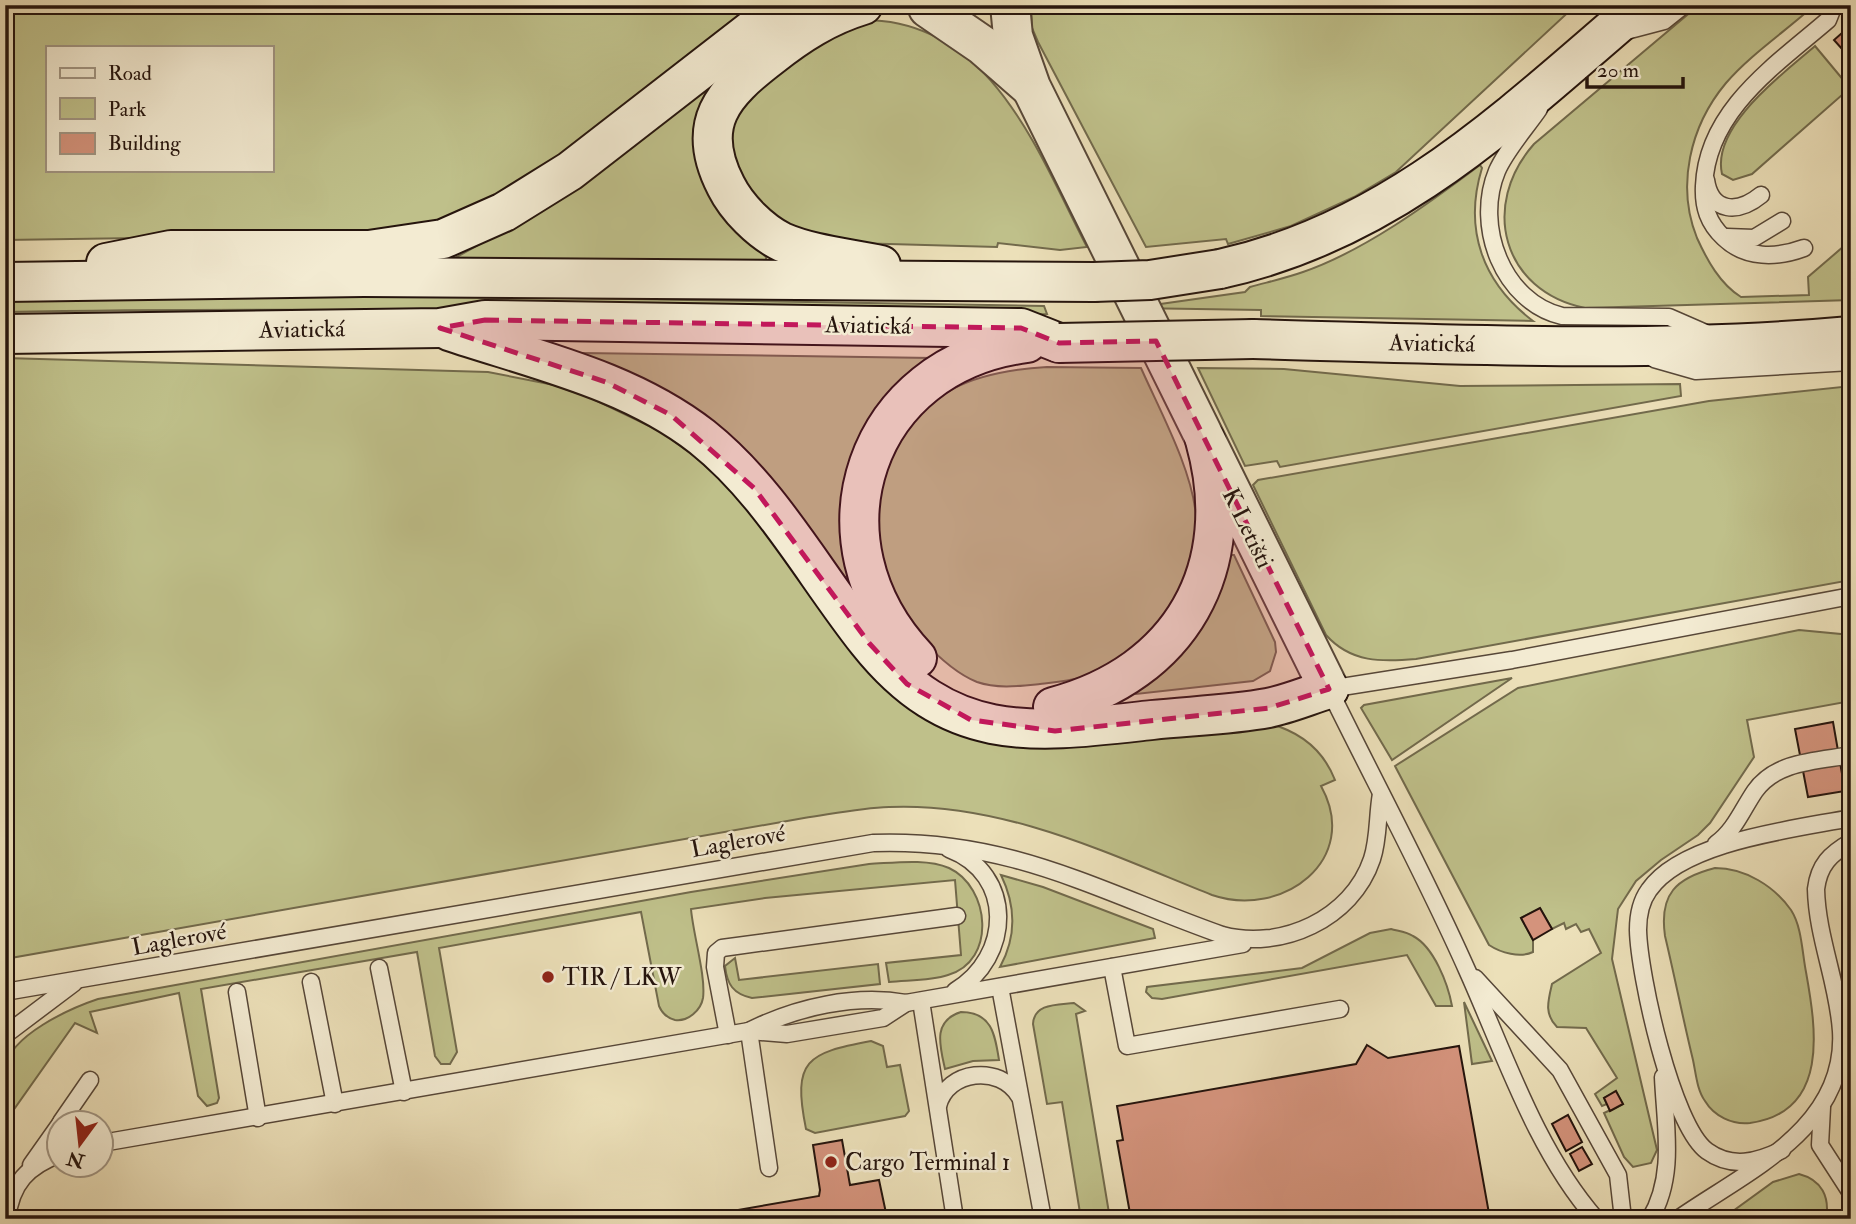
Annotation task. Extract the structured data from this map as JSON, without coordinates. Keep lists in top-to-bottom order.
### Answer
{
  "streets": {
    "main road": ["Aviatická", "K Letišti"],
    "lane": ["Laglerové"]
  },
  "crossings": [
    ["K Letišti", "Laglerové"]
  ],
  "places": ["TIR / LKW", "Cargo Terminal 1"],
  "legend": ["Road", "Park", "Building"],
  "scale_bar": "20 m",
  "north": "bottom"
}
